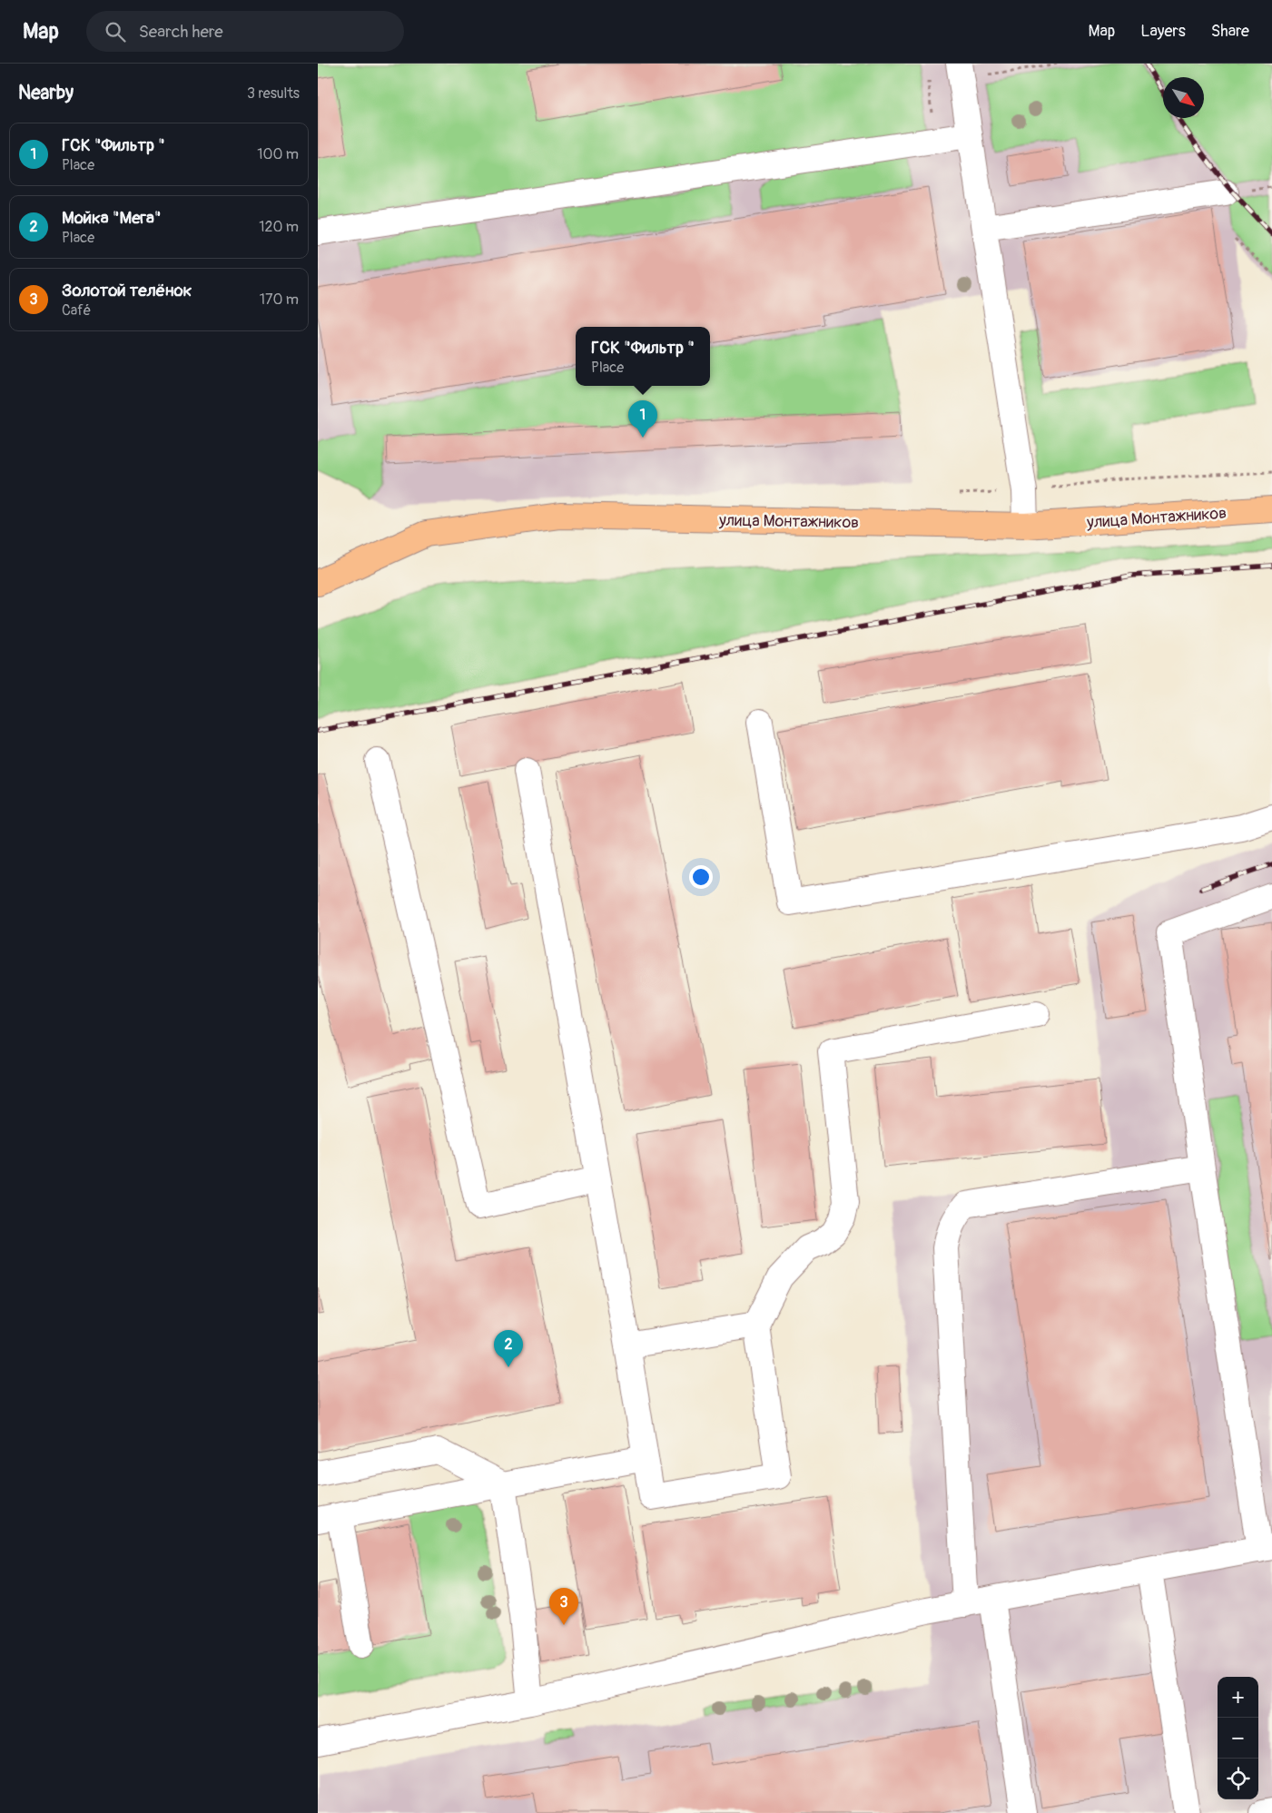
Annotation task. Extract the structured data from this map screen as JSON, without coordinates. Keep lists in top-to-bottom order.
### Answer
{
  "streets": {
    "main road": ["улица Монтажников"]
  },
  "north": "bottom right",
  "page": {
    "header": "Map",
    "search": "Search here",
    "nav": ["Map", "Layers", "Share"],
    "heading": ["Nearby", "3 results"],
    "list": [
      {
        "mark": "1",
        "name": "ГСК \"Фильтр \"",
        "note": "Place",
        "value": "100 m"
      },
      {
        "mark": "2",
        "name": "Мойка \"Мега\"",
        "note": "Place",
        "value": "120 m"
      },
      {
        "mark": "3",
        "name": "Золотой телёнок",
        "note": "Café",
        "value": "170 m"
      }
    ],
    "popup": ["ГСК \"Фильтр \"", "Place"],
    "pins": ["1", "2", "3"],
    "map_buttons": ["+", "−"]
  }
}
